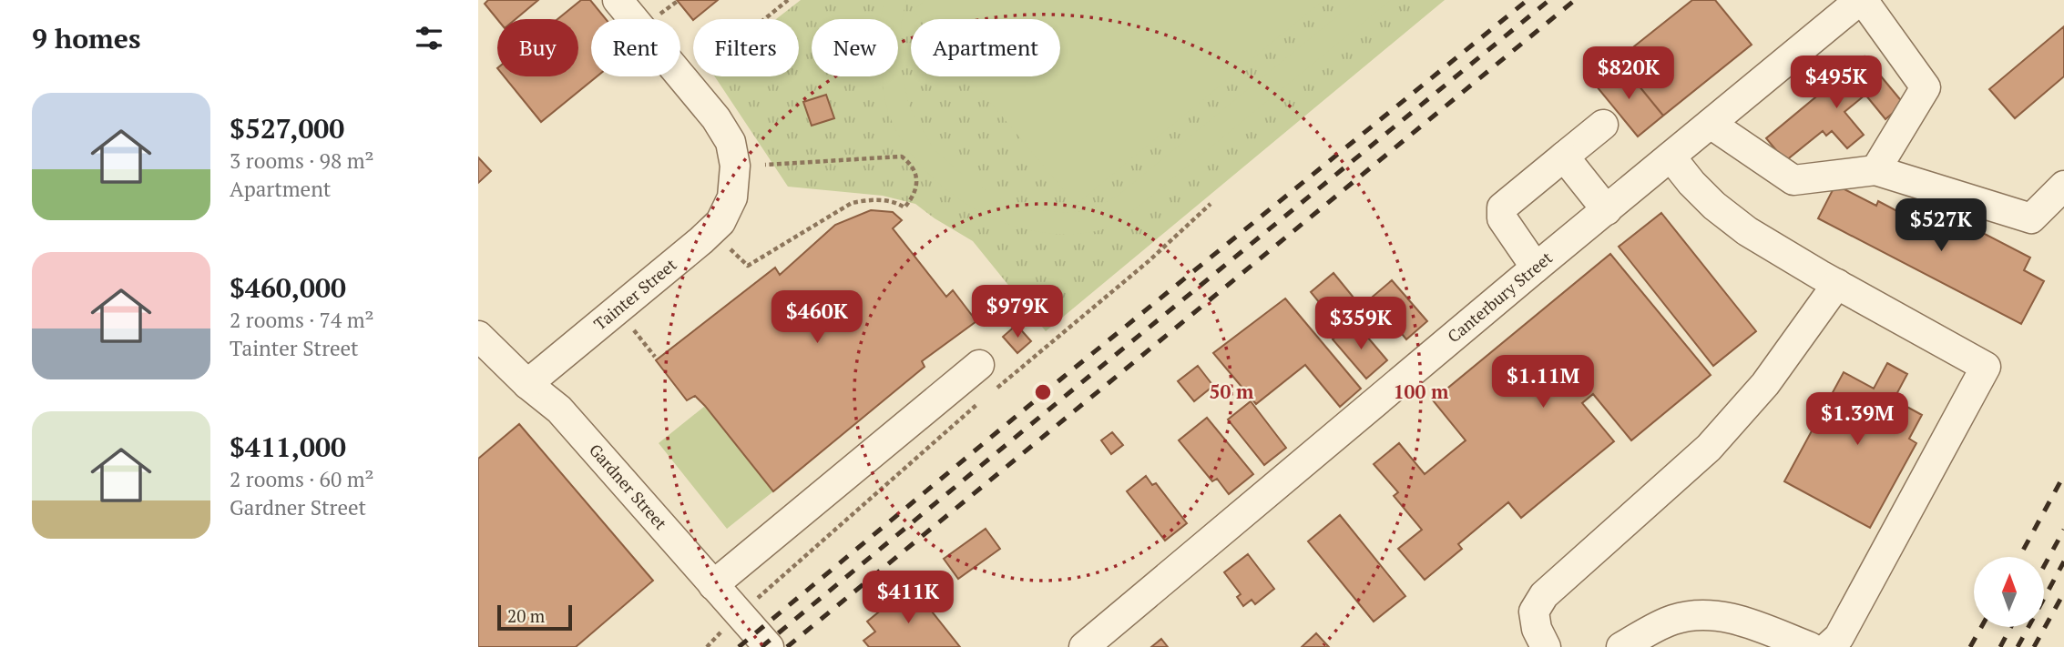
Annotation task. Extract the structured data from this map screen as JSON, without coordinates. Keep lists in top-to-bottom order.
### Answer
{
  "streets": {
    "street": ["Tainter Street", "Canterbury Street", "Gardner Street"]
  },
  "crossings": [
    ["Tainter Street", "Gardner Street"]
  ],
  "scale_bar": "20 m",
  "north": "top",
  "page": {
    "heading": "9 homes",
    "chip": [
      "Buy",
      "Rent",
      "Filters",
      "New",
      "Apartment"
    ],
    "price": [
      "$820K",
      "$495K",
      "$527K",
      "$979K",
      "$460K",
      "$359K",
      "$1.11M",
      "$1.39M",
      "$411K"
    ],
    "list": [
      {
        "name": "$527,000",
        "note": "3 rooms · 98 m² · Apartment"
      },
      {
        "name": "$460,000",
        "note": "2 rooms · 74 m² · Tainter Street"
      },
      {
        "name": "$411,000",
        "note": "2 rooms · 60 m² · Gardner Street"
      }
    ],
    "scale": "20 m"
  },
  "rings": ["50 m", "100 m"]
}
